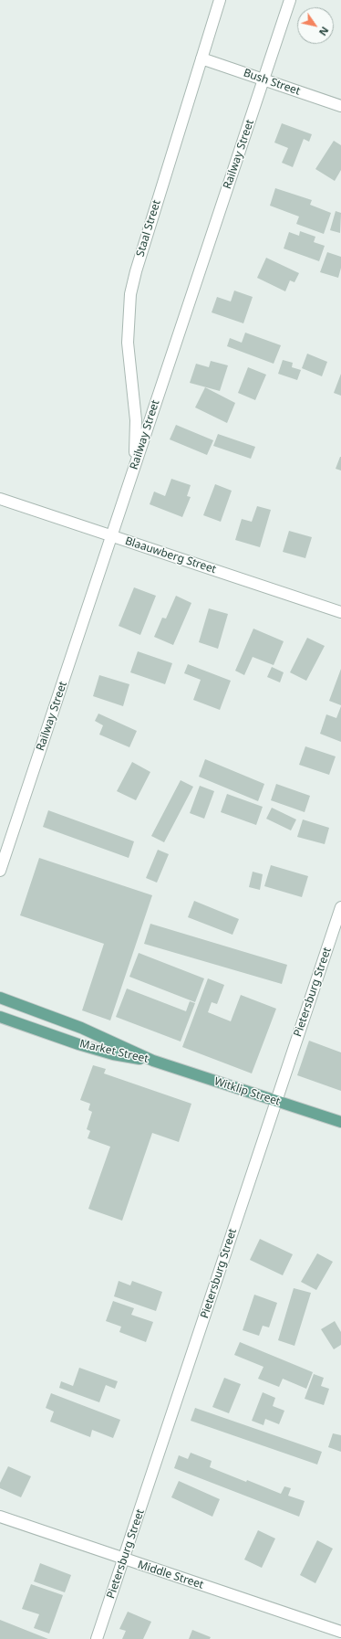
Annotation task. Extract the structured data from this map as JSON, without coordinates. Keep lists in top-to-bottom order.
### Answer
{
  "streets": {
    "main road": ["Market Street", "Witklip Street"],
    "street": [
      "Bush Street",
      "Railway Street",
      "Staal Street",
      "Blaauwberg Street",
      "Pietersburg Street",
      "Middle Street"
    ]
  },
  "crossings": [
    ["Bush Street", "Railway Street"],
    ["Bush Street", "Staal Street"],
    ["Railway Street", "Staal Street"],
    ["Railway Street", "Blaauwberg Street"],
    ["Pietersburg Street", "Witklip Street"],
    ["Pietersburg Street", "Middle Street"],
    ["Market Street", "Witklip Street"]
  ],
  "north": "bottom right"
}
